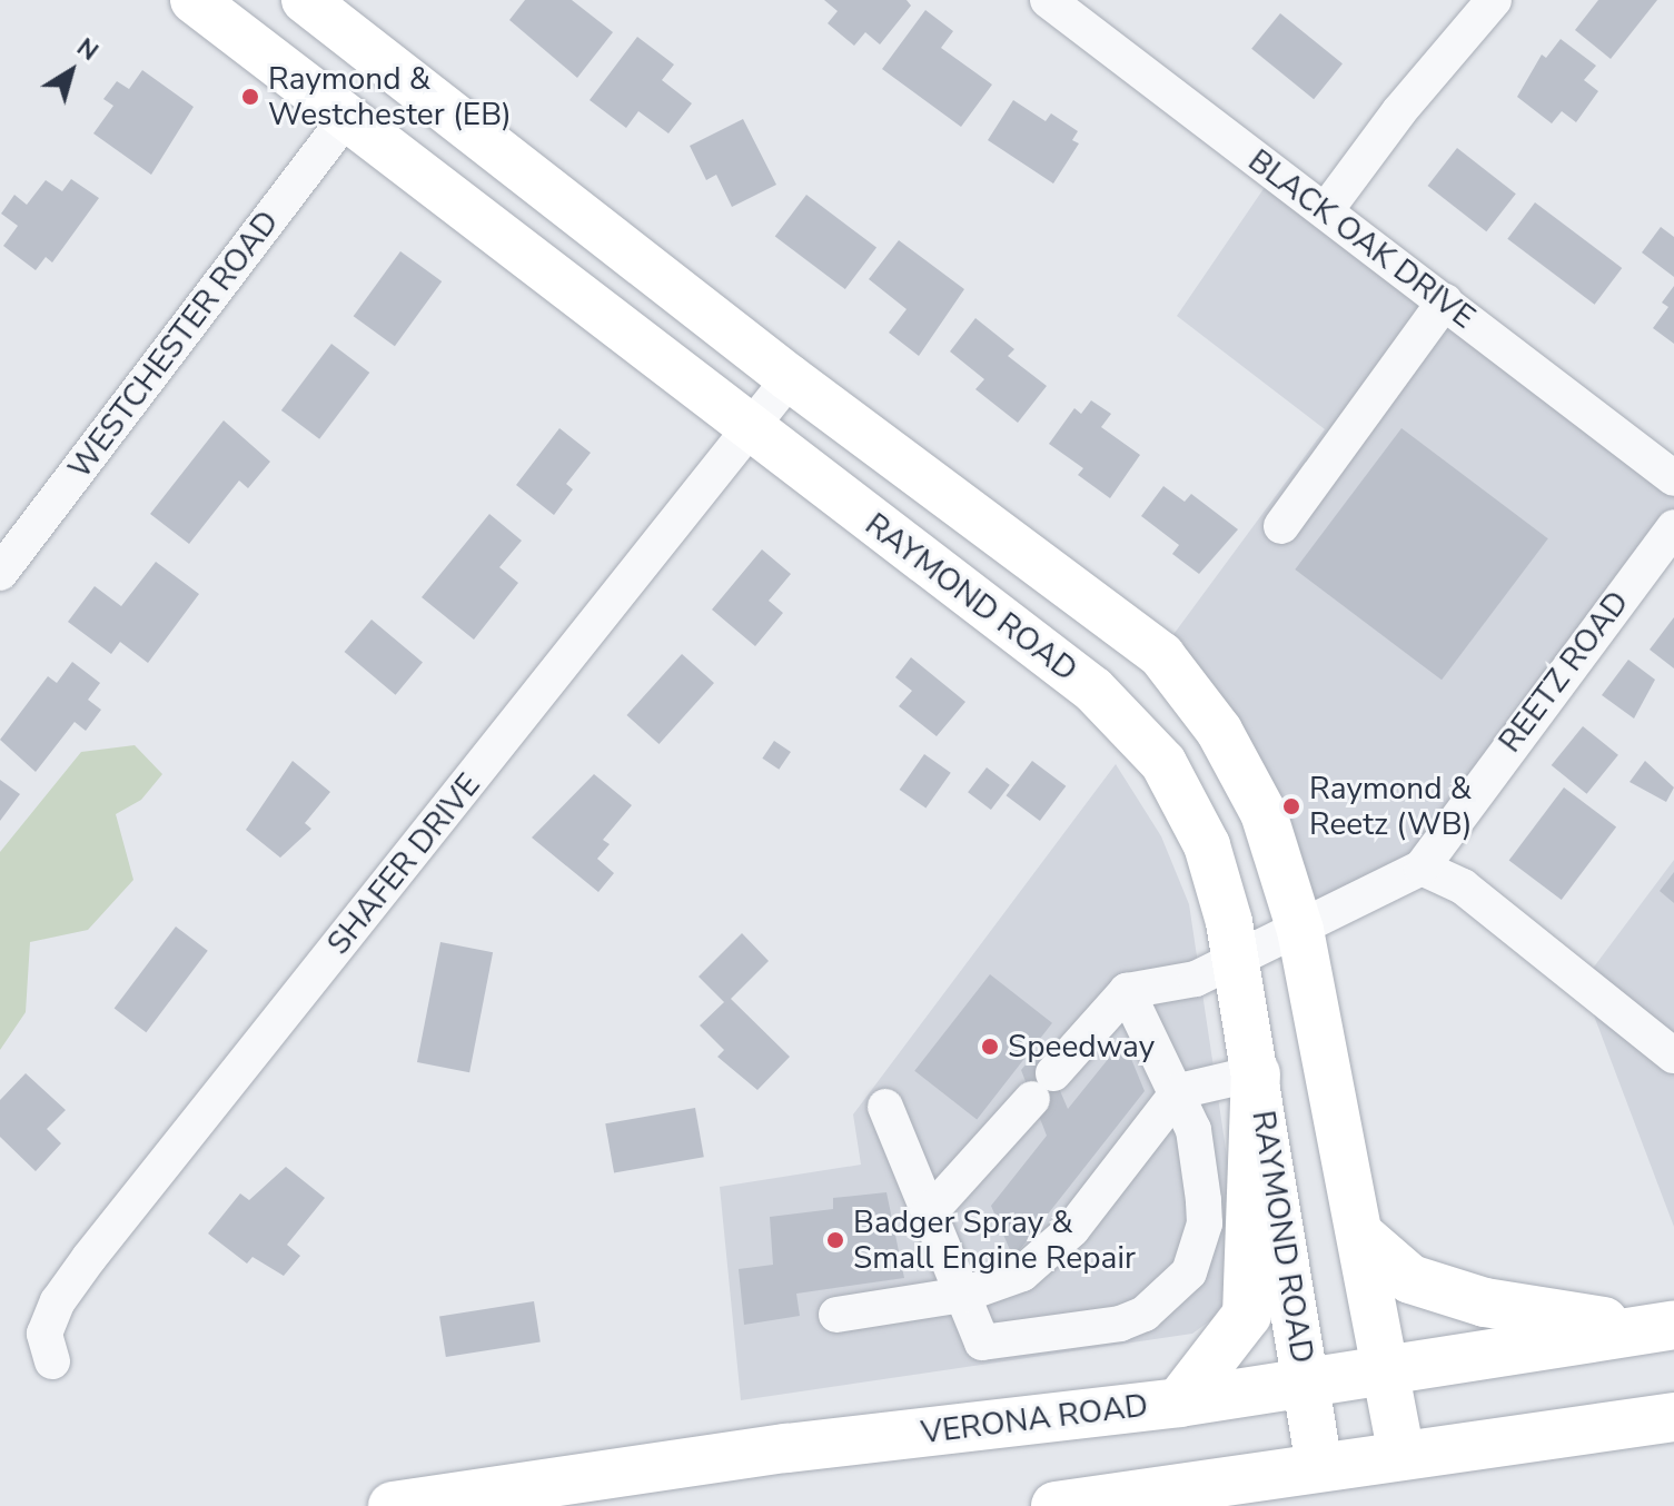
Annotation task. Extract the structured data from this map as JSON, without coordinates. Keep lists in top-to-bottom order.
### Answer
{
  "streets": {
    "highway": ["VERONA ROAD"],
    "main road": ["RAYMOND ROAD"],
    "street": [
      "BLACK OAK DRIVE",
      "WESTCHESTER ROAD",
      "REETZ ROAD",
      "SHAFER DRIVE"
    ]
  },
  "crossings": [
    ["WESTCHESTER ROAD", "RAYMOND ROAD"],
    ["RAYMOND ROAD", "REETZ ROAD"],
    ["RAYMOND ROAD", "SHAFER DRIVE"],
    ["RAYMOND ROAD", "VERONA ROAD"]
  ],
  "places": [
    "Raymond & Westchester (EB)",
    "Raymond & Reetz (WB)",
    "Speedway",
    "Badger Spray & Small Engine Repair"
  ],
  "north": "top right"
}
